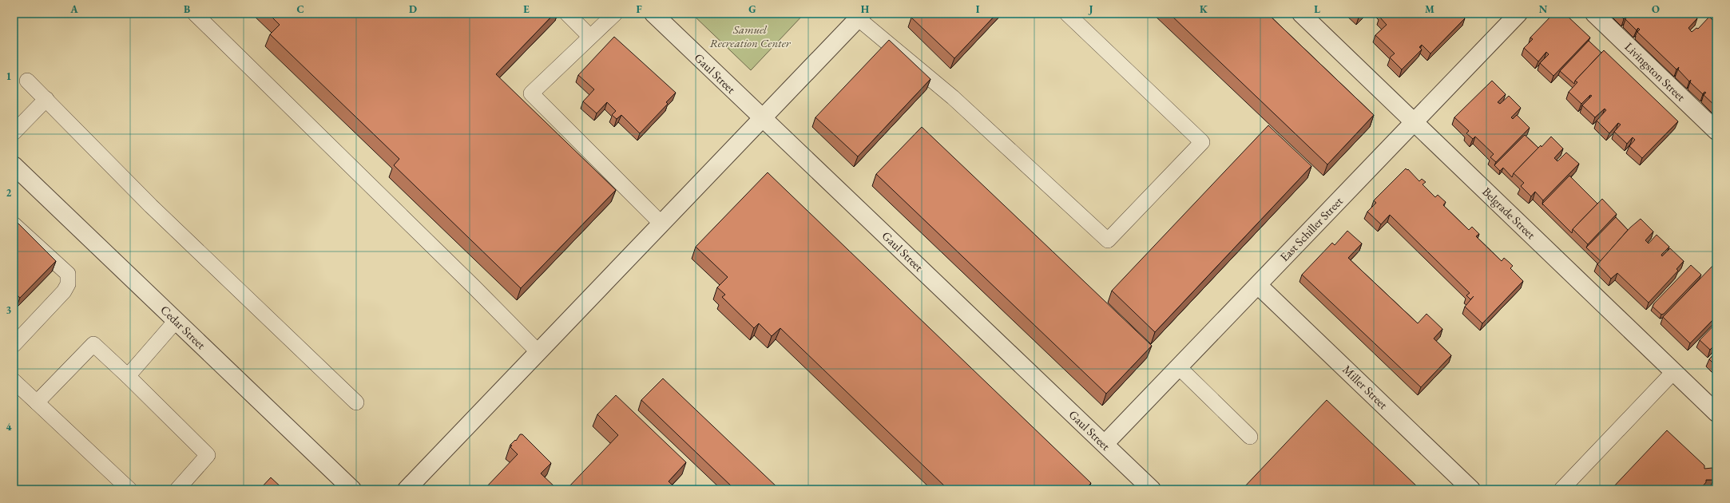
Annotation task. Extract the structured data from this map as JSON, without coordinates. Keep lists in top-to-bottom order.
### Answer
{
  "streets": {
    "street": [
      "Livingston Street",
      "Gaul Street",
      "Belgrade Street",
      "East Schiller Street",
      "Cedar Street",
      "Miller Street"
    ]
  },
  "crossings": [
    ["Gaul Street", "East Schiller Street"],
    ["Belgrade Street", "East Schiller Street"],
    ["East Schiller Street", "Miller Street"]
  ],
  "parks": ["Samuel Recreation Center"],
  "grid": {
    "columns": [
      "A",
      "B",
      "C",
      "D",
      "E",
      "F",
      "G",
      "H",
      "I",
      "J",
      "K",
      "L",
      "M",
      "N",
      "O"
    ],
    "rows": [
      "1",
      "2",
      "3",
      "4"
    ]
  }
}
